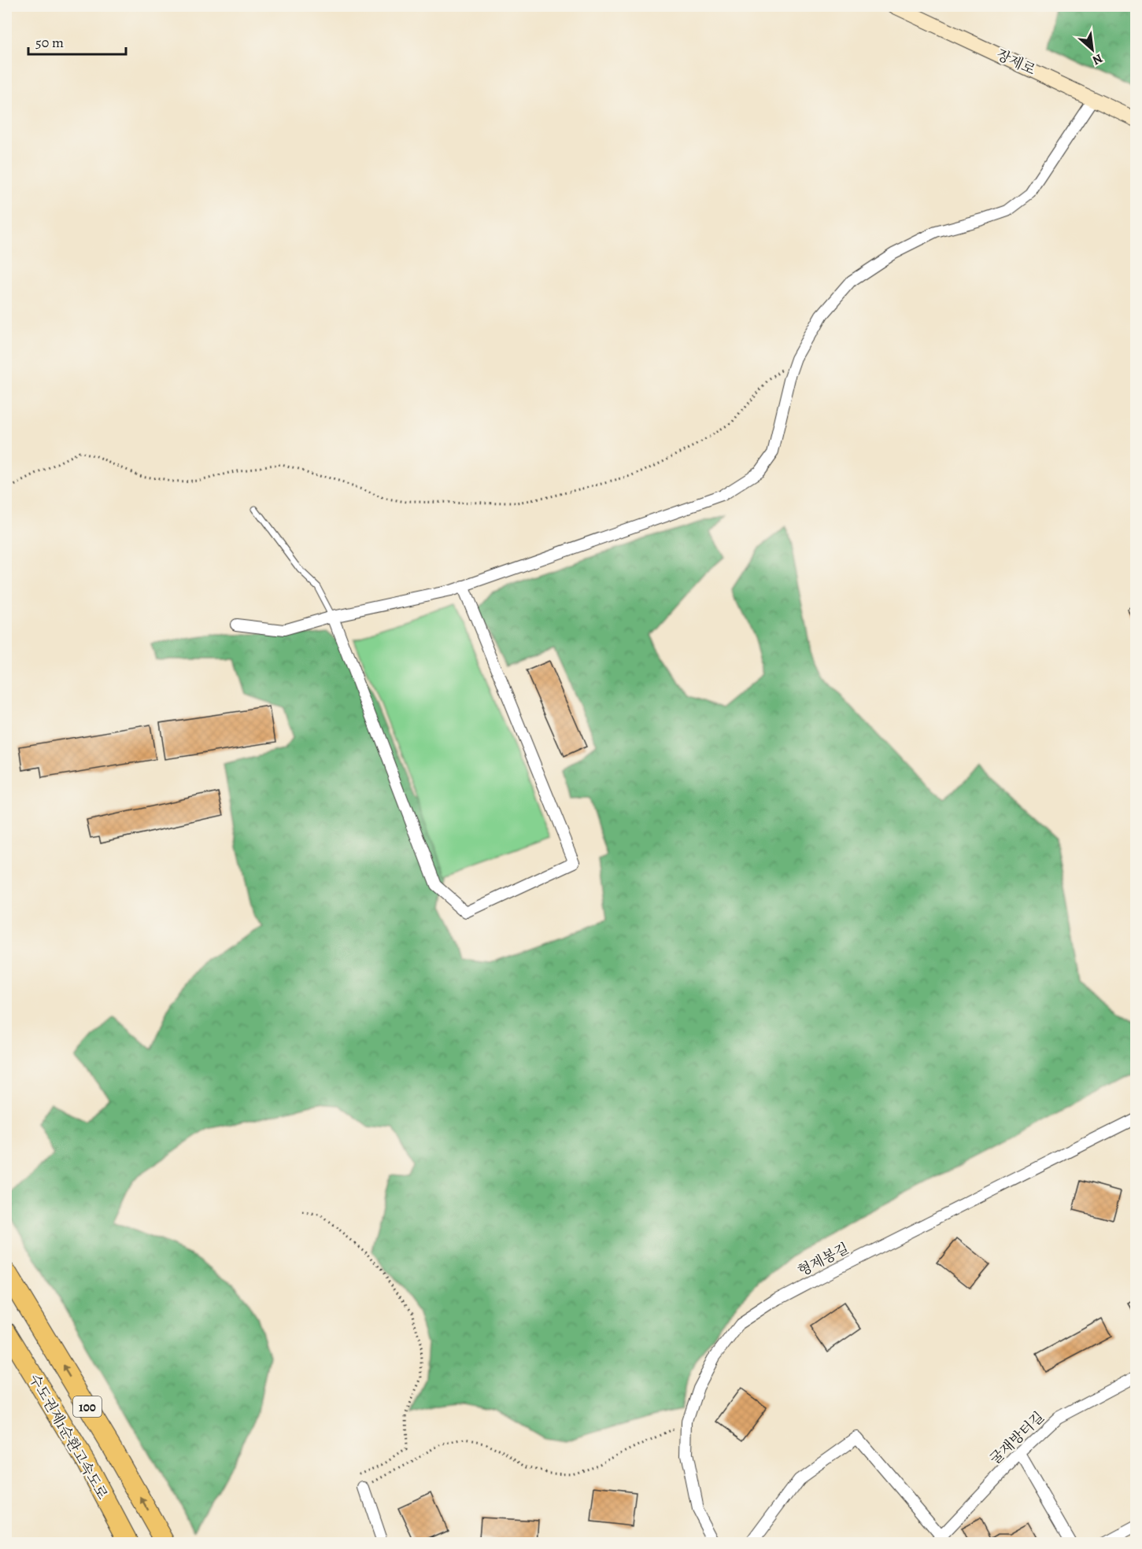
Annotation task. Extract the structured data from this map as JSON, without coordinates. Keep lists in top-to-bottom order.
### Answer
{
  "streets": {
    "highway": ["100", "수도권제1순환고속도로"],
    "main road": ["장제로"],
    "street": ["형제봉길", "굴재방터길"]
  },
  "scale_bar": "50 m",
  "north": "bottom right"
}
